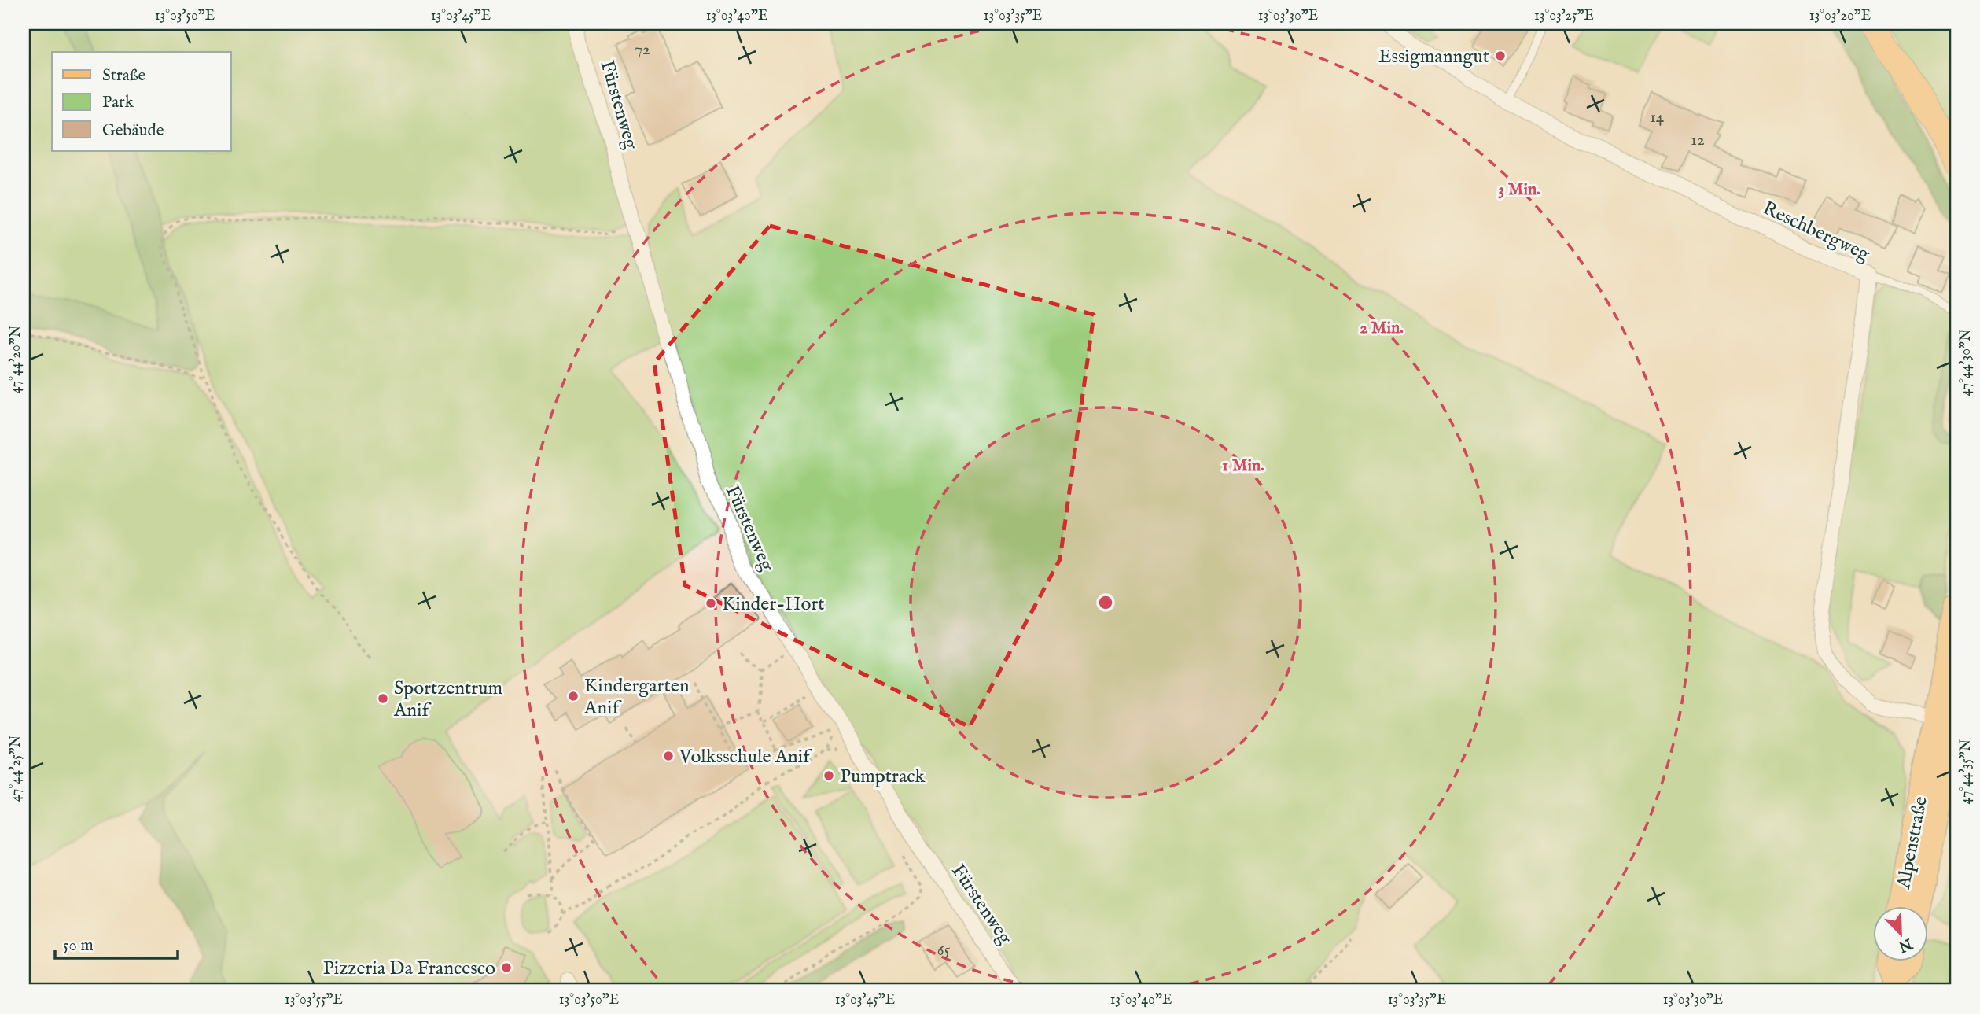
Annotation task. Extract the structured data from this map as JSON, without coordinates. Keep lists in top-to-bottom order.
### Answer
{
  "streets": {
    "main road": ["Alpenstraße"],
    "street": ["Fürstenweg", "Reschbergweg"]
  },
  "crossings": [
    ["Reschbergweg", "Alpenstraße"]
  ],
  "places": [
    "Essigmanngut",
    "Kinder-Hort",
    "Kindergarten Anif",
    "Sportzentrum Anif",
    "Volksschule Anif",
    "Pumptrack",
    "Pizzeria Da Francesco"
  ],
  "house_numbers": [
    "72",
    "14",
    "12",
    "65"
  ],
  "legend": ["Straße", "Park", "Gebäude"],
  "scale_bar": "50 m",
  "north": "bottom right",
  "coordinates": [
    "13°03'50\"E",
    "13°03'45\"E",
    "13°03'40\"E",
    "13°03'35\"E",
    "13°03'30\"E",
    "13°03'25\"E",
    "13°03'20\"E",
    "47°44'20\"N",
    "47°44'30\"N",
    "47°44'25\"N",
    "47°44'35\"N",
    "13°03'55\"E"
  ],
  "rings": ["3 Min.", "2 Min.", "1 Min."]
}
